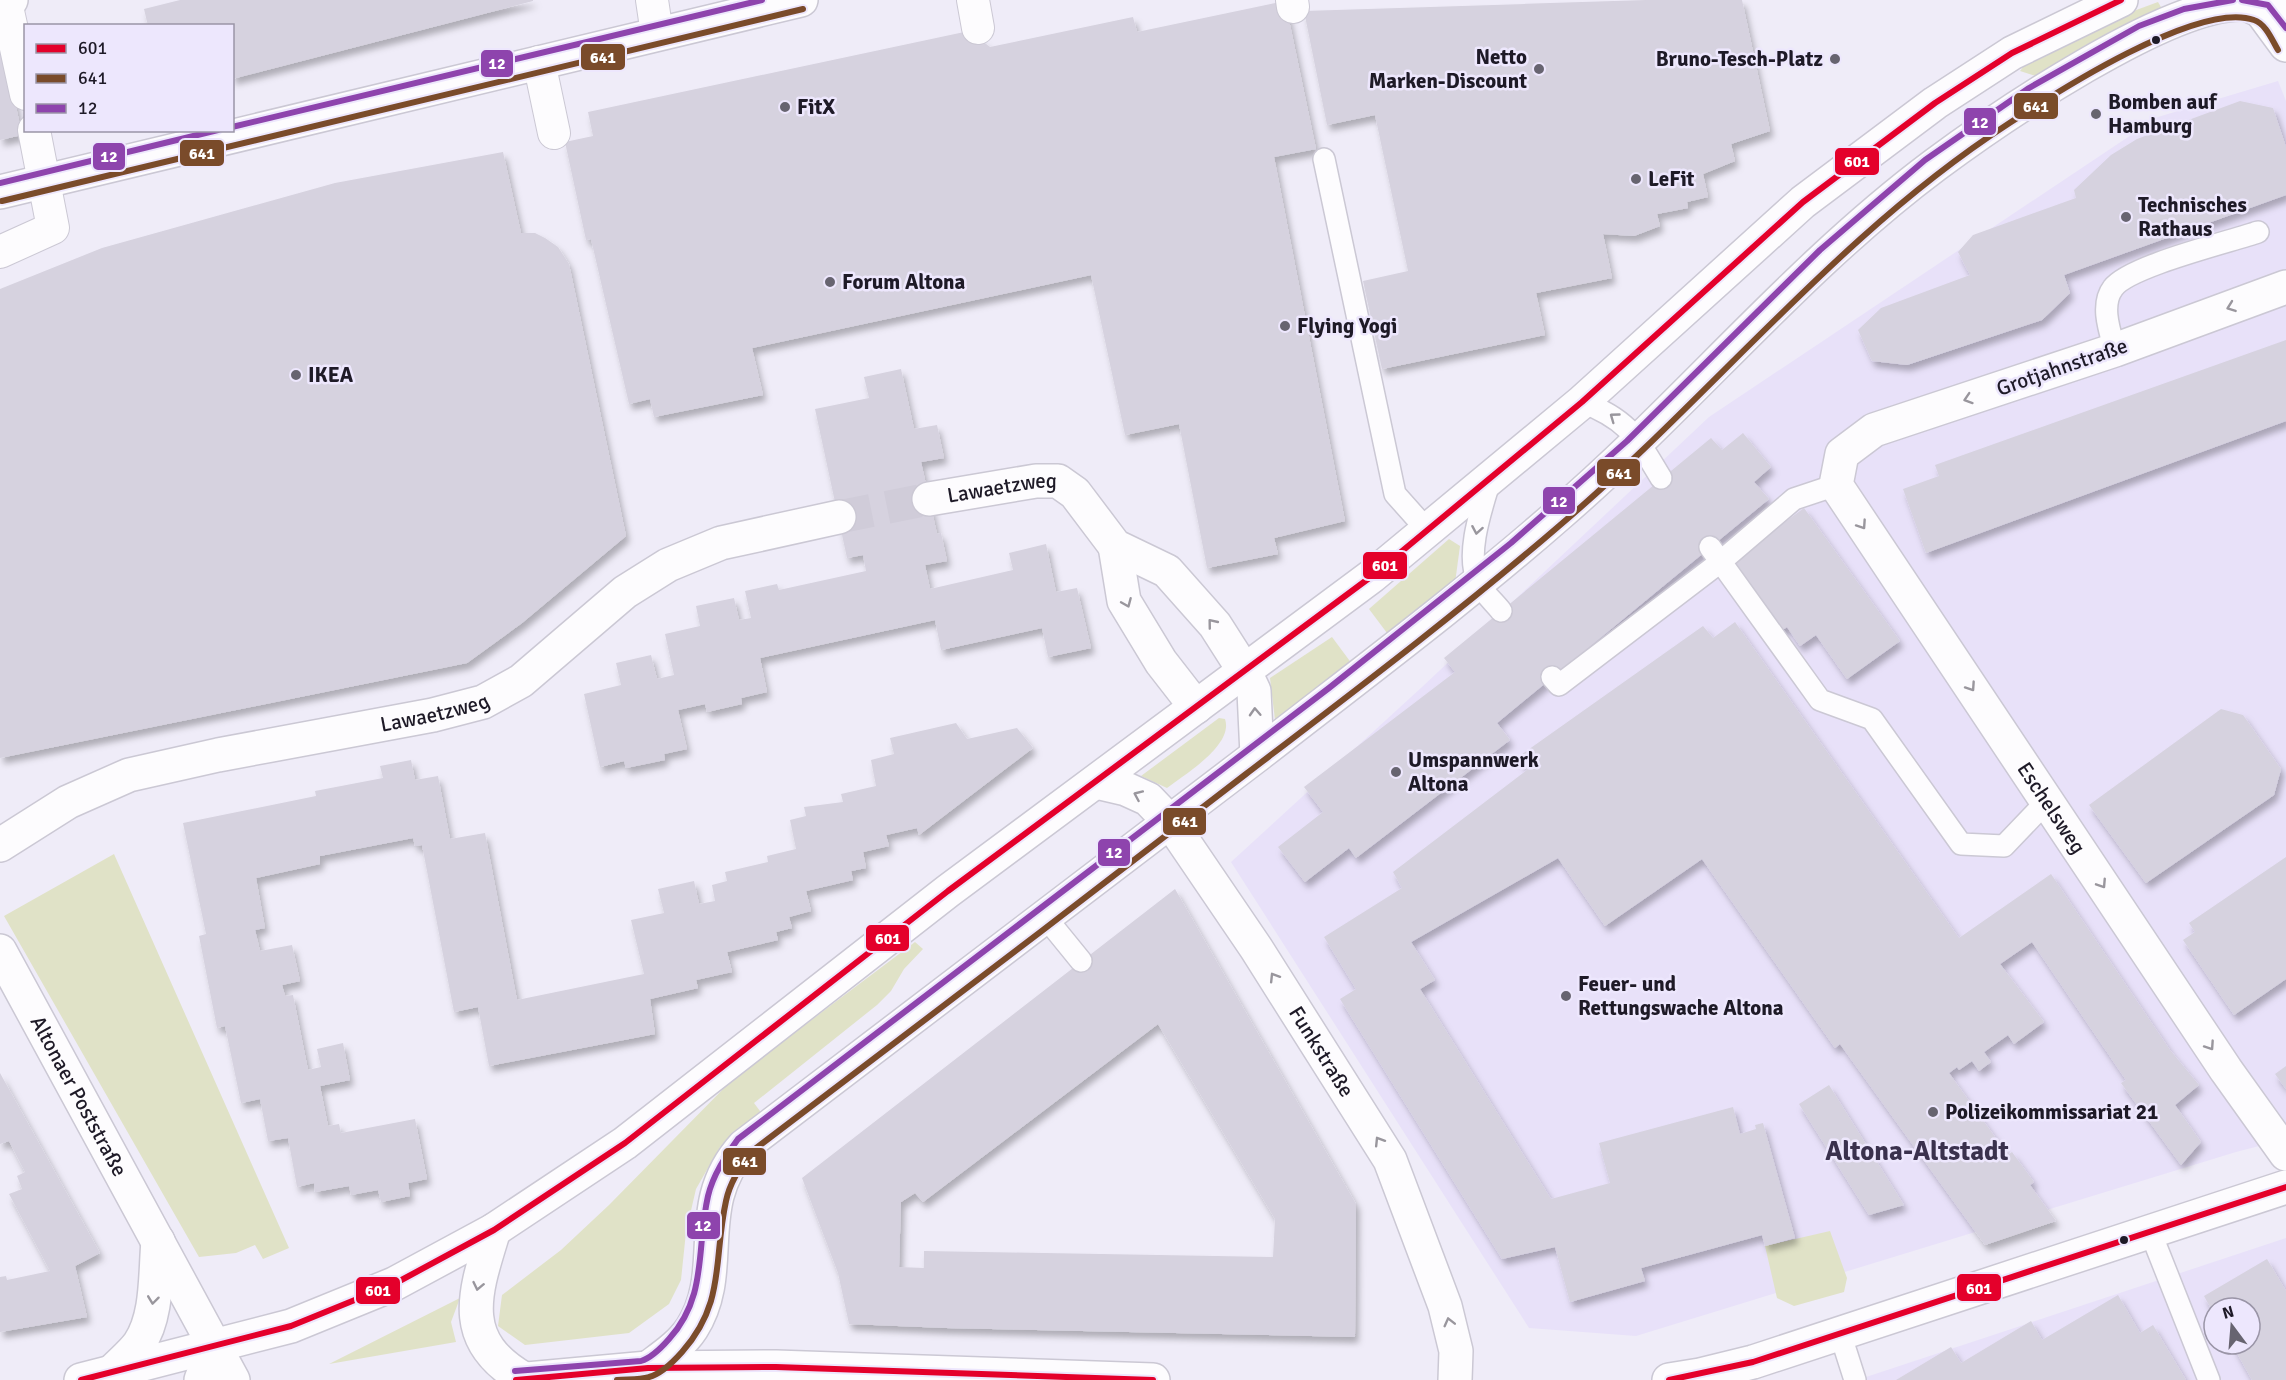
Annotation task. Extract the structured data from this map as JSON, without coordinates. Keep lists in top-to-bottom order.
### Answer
{
  "streets": {
    "street": [
      "Grotjahnstraße",
      "Lawaetzweg",
      "Eschelsweg",
      "Funkstraße",
      "Altonaer Poststraße"
    ]
  },
  "crossings": [
    ["Grotjahnstraße", "Eschelsweg"]
  ],
  "one_way": ["Eschelsweg", "Funkstraße"],
  "districts": ["Altona-Altstadt"],
  "places": [
    "Bruno-Tesch-Platz",
    "Netto Marken-Discount",
    "FitX",
    "Bomben auf Hamburg",
    "LeFit",
    "Technisches Rathaus",
    "Forum Altona",
    "Flying Yogi",
    "IKEA",
    "Umspannwerk Altona",
    "Feuer- und Rettungswache Altona",
    "Polizeikommissariat 21"
  ],
  "lines": ["transit line 601", "transit line 12", "transit line 641"],
  "legend": ["601", "641", "12"],
  "north": "top"
}
